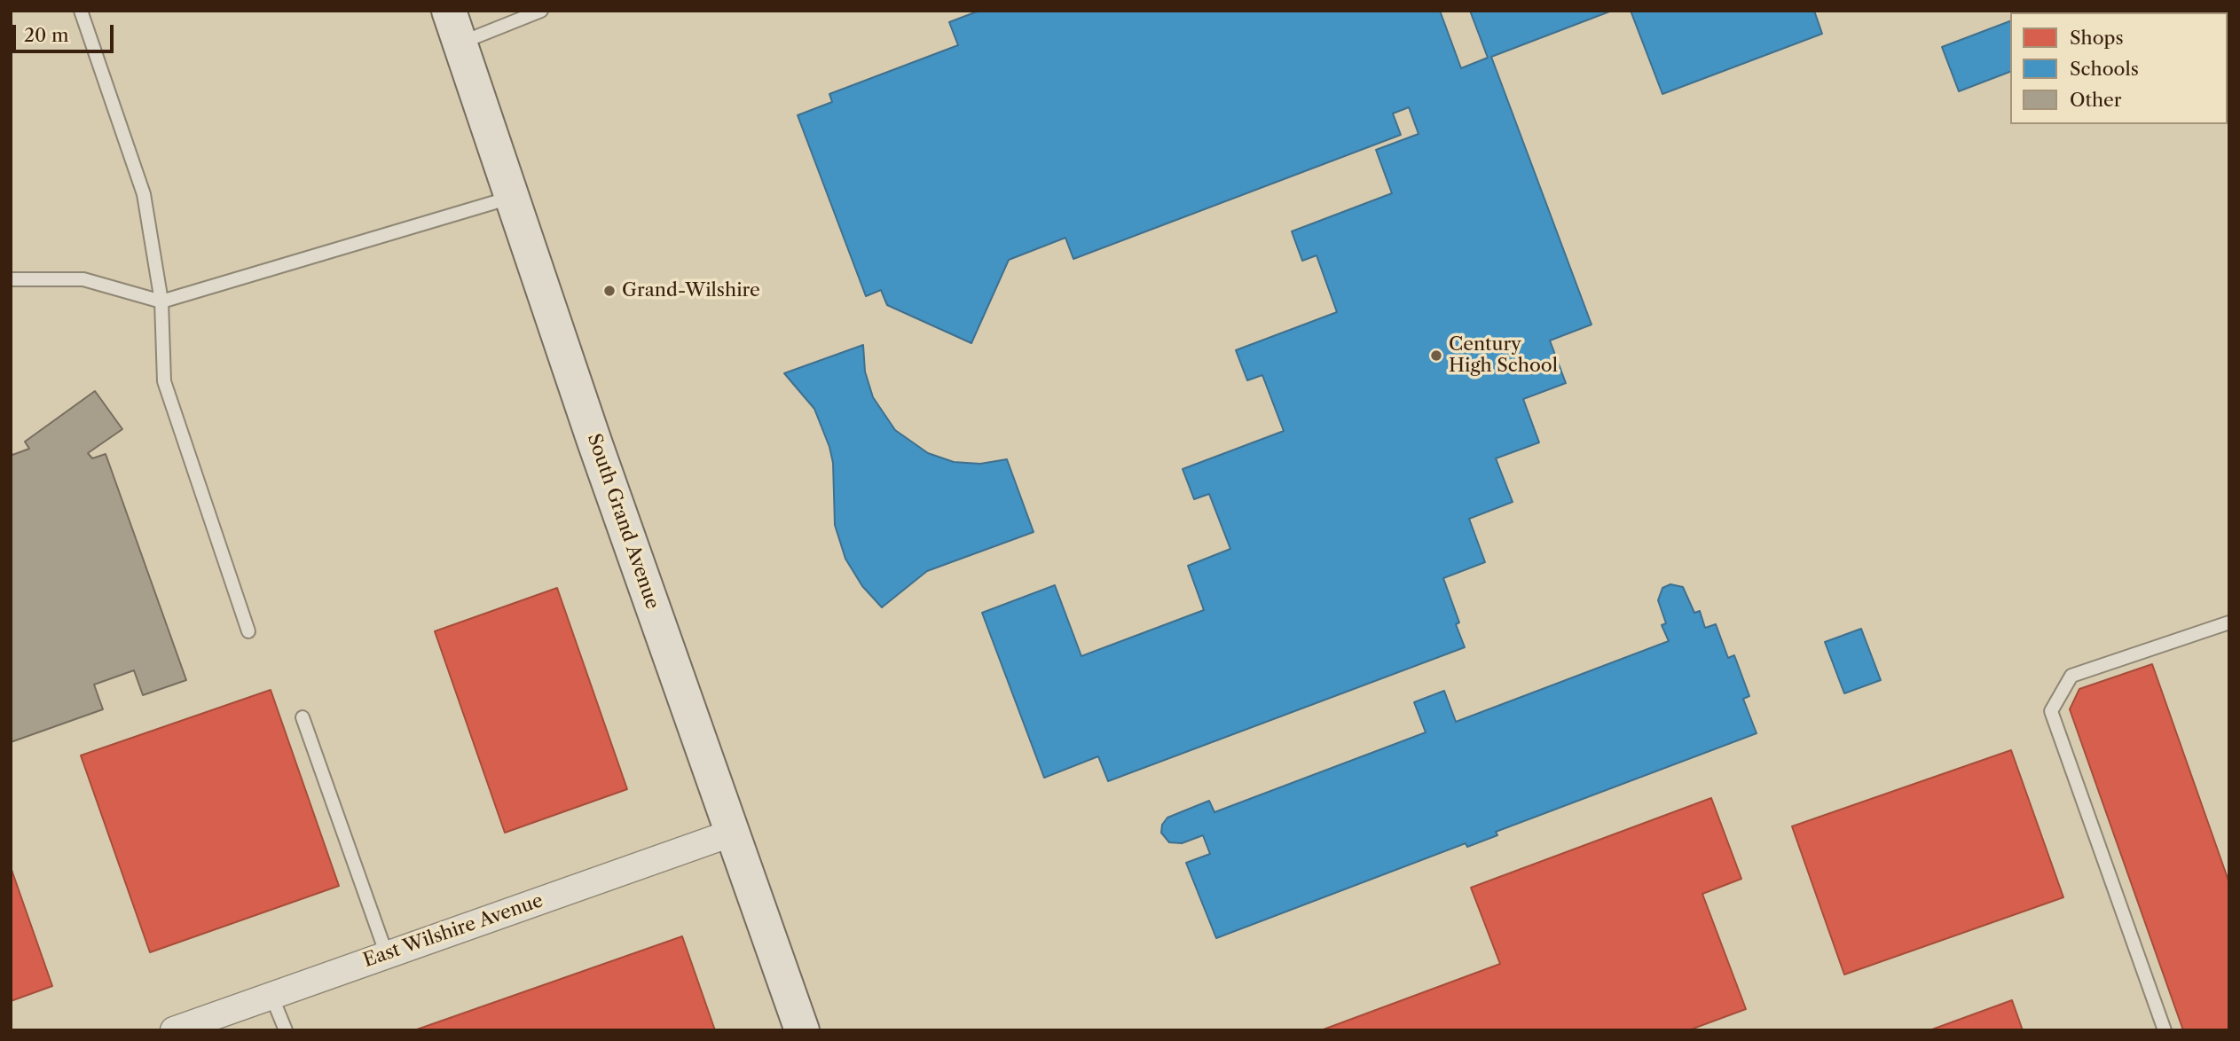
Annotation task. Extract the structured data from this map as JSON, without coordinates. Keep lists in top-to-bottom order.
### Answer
{
  "streets": {
    "main road": ["South Grand Avenue"],
    "street": ["East Wilshire Avenue"]
  },
  "crossings": [
    ["South Grand Avenue", "East Wilshire Avenue"]
  ],
  "places": ["Grand-Wilshire", "Century High School"],
  "legend": ["Shops", "Schools", "Other"],
  "scale_bar": "20 m"
}
